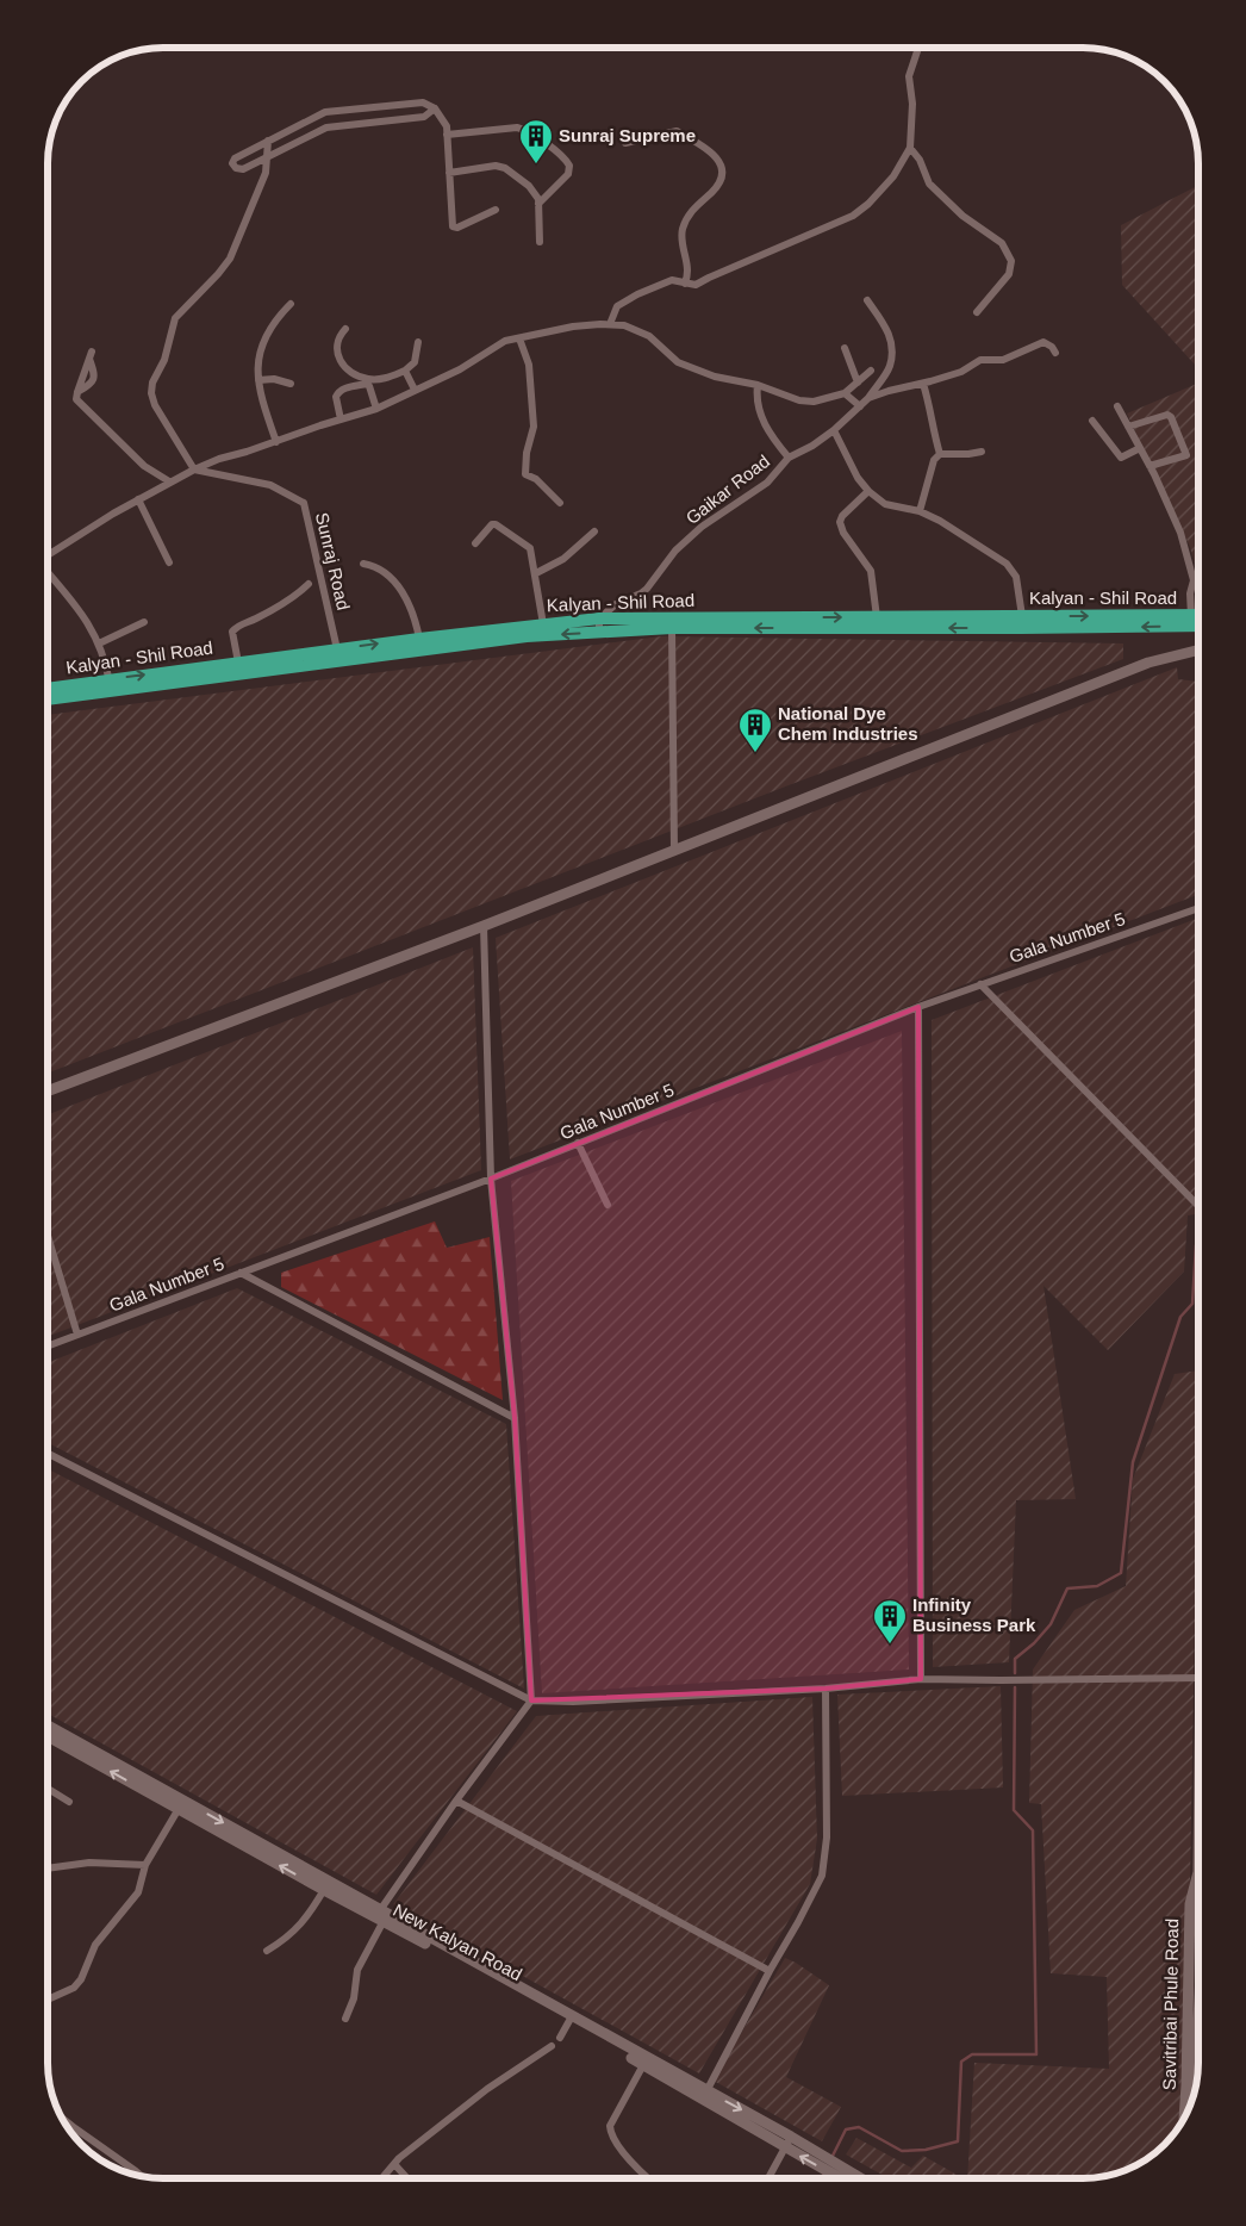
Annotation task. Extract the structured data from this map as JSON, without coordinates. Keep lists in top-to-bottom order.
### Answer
{
  "streets": {
    "main road": ["Kalyan - Shil Road"],
    "street": [
      "Gaikar Road",
      "Sunraj Road",
      "Gala Number 5",
      "New Kalyan Road",
      "Savitribai Phule Road"
    ]
  },
  "crossings": [
    ["Gaikar Road", "Kalyan - Shil Road"],
    ["Sunraj Road", "Kalyan - Shil Road"]
  ],
  "places": {
    "building": ["Sunraj Supreme", "National Dye Chem Industries", "Infinity Business Park"]
  }
}
